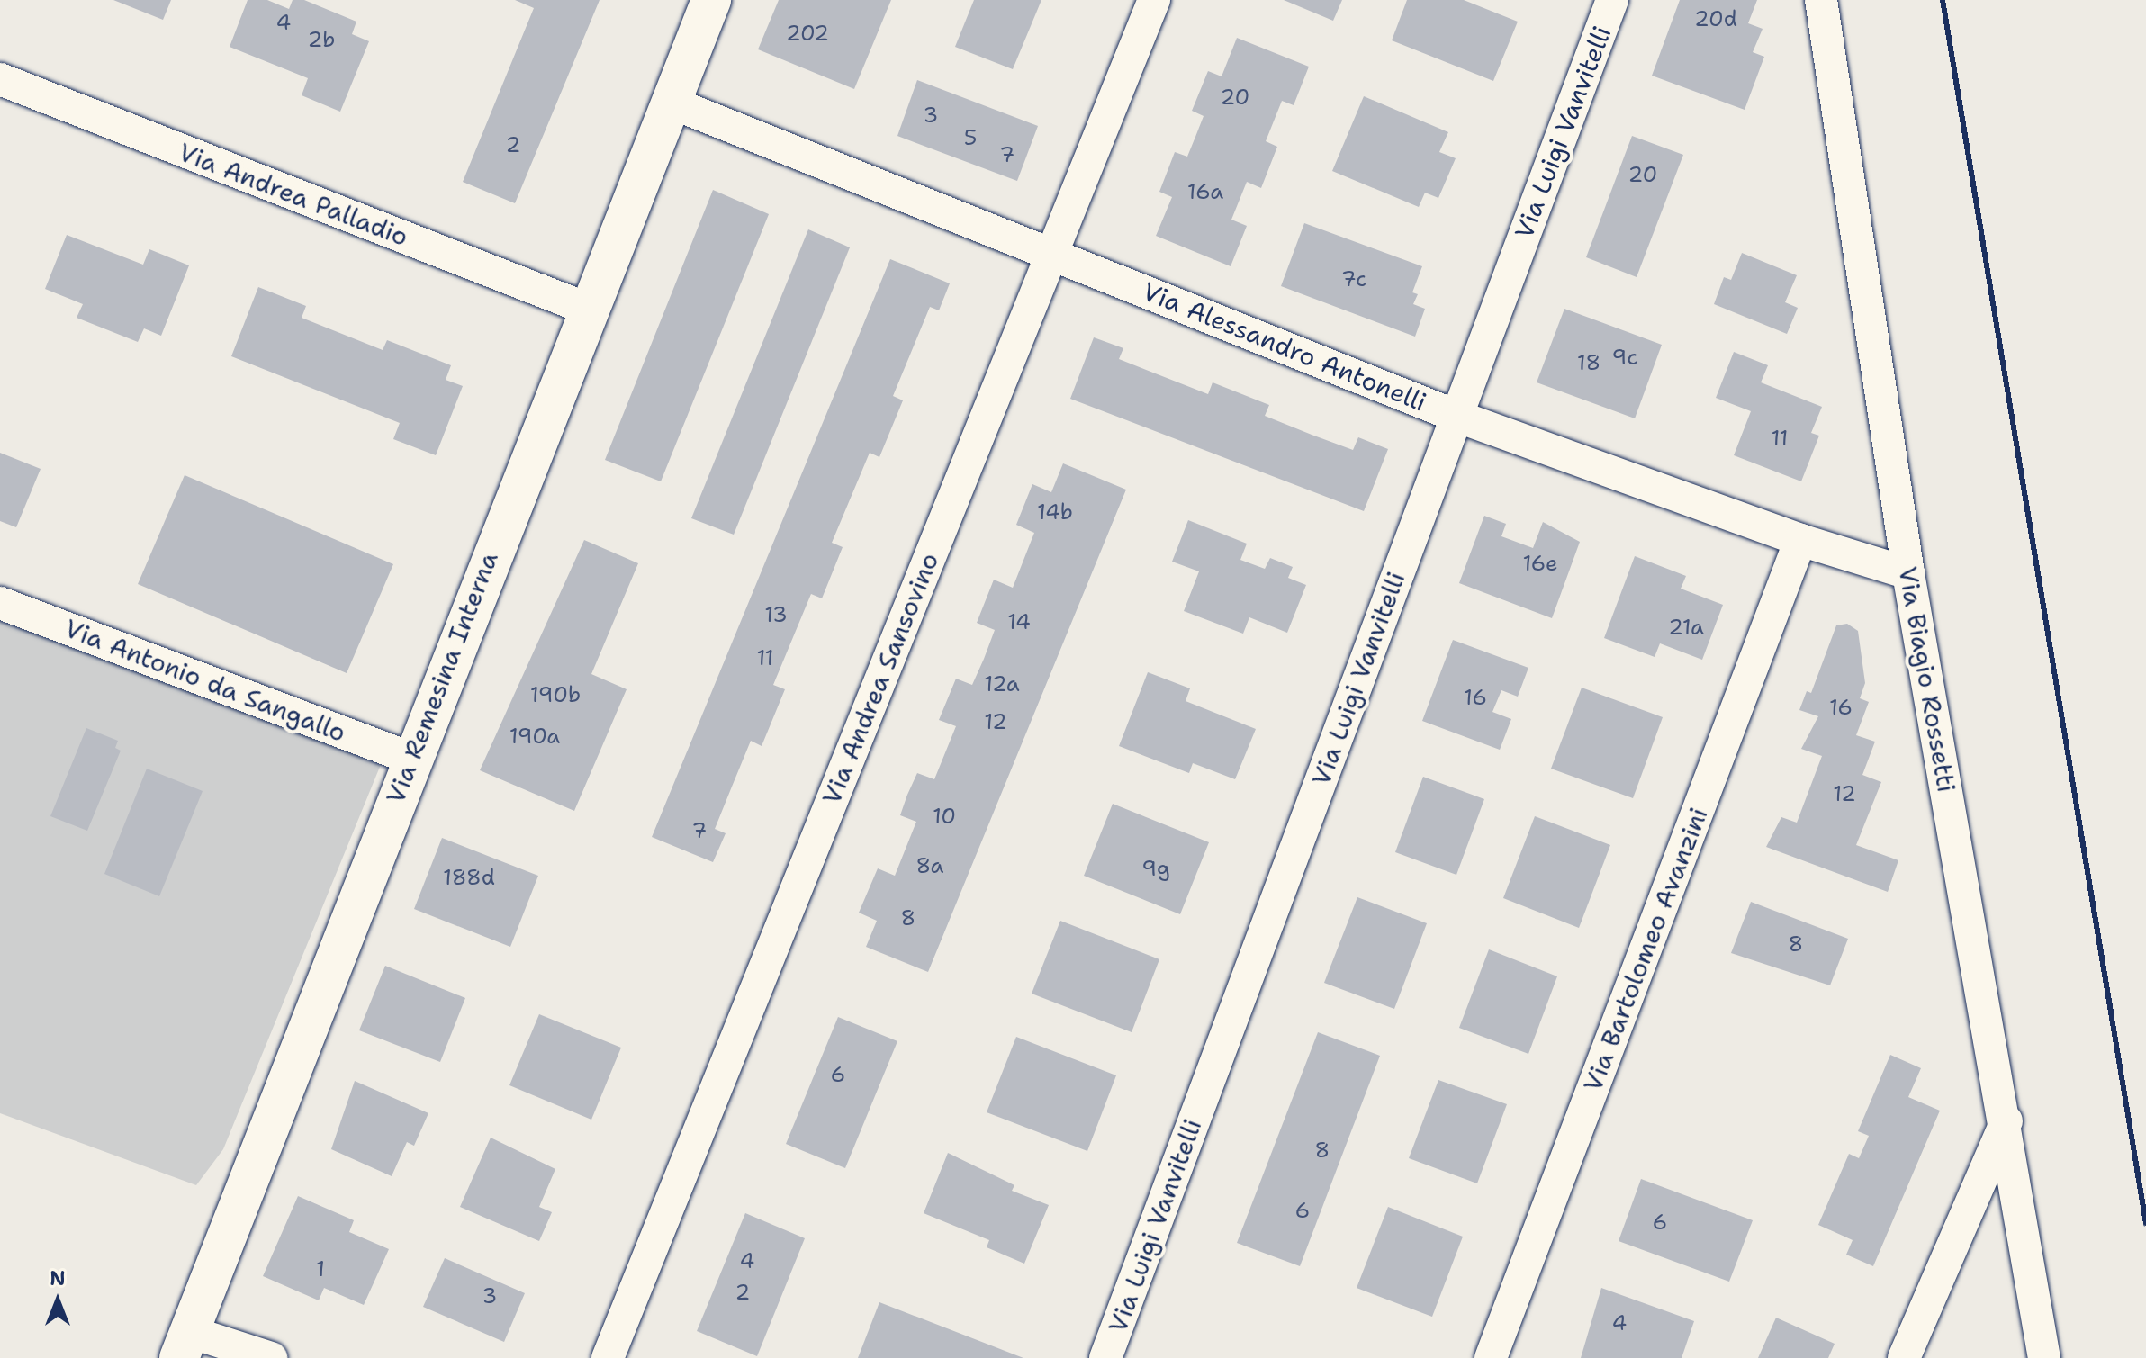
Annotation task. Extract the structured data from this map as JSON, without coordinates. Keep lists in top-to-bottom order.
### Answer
{
  "streets": {
    "street": [
      "Via Luigi Vanvitelli",
      "Via Andrea Palladio",
      "Via Alessandro Antonelli",
      "Via Remesina Interna",
      "Via Andrea Sansovino",
      "Via Biagio Rossetti",
      "Via Antonio da Sangallo",
      "Via Bartolomeo Avanzini"
    ]
  },
  "crossings": [
    ["Via Luigi Vanvitelli", "Via Alessandro Antonelli"],
    ["Via Andrea Palladio", "Via Remesina Interna"],
    ["Via Alessandro Antonelli", "Via Remesina Interna"],
    ["Via Alessandro Antonelli", "Via Andrea Sansovino"],
    ["Via Alessandro Antonelli", "Via Biagio Rossetti"],
    ["Via Alessandro Antonelli", "Via Bartolomeo Avanzini"],
    ["Via Remesina Interna", "Via Antonio da Sangallo"]
  ],
  "house_numbers": [
    "20d",
    "4",
    "202",
    "2b",
    "20",
    "3",
    "5",
    "2",
    "7",
    "20",
    "16a",
    "7c",
    "9c",
    "18",
    "11",
    "14b",
    "16e",
    "13",
    "14",
    "21a",
    "11",
    "12a",
    "190b",
    "16",
    "16",
    "12",
    "190a",
    "12",
    "10",
    "7",
    "8a",
    "9g",
    "188d",
    "8",
    "8",
    "6",
    "8",
    "6",
    "6",
    "4",
    "1",
    "2",
    "3",
    "4"
  ],
  "north": "top"
}
